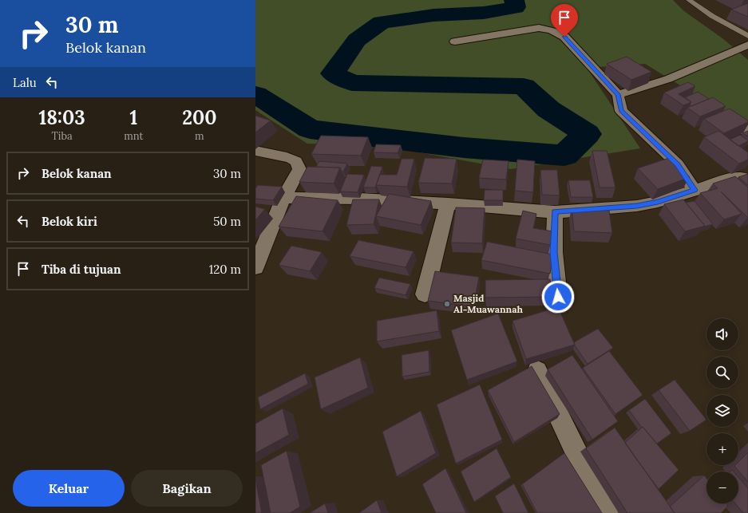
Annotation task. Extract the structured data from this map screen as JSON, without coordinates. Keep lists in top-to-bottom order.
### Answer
{
  "places": ["Masjid Al-Muawannah"],
  "page": {
    "turn": ["30 m", "Belok kanan"],
    "then": "Lalu",
    "eta": [
      "18:03",
      "Tiba",
      "1",
      "mnt",
      "200",
      "m"
    ],
    "list": [
      {
        "name": "Belok kanan",
        "value": "30 m"
      },
      {
        "name": "Belok kiri",
        "value": "50 m"
      },
      {
        "name": "Tiba di tujuan",
        "value": "120 m"
      }
    ],
    "map_buttons": ["+", "−"],
    "buttons": ["Keluar", "Bagikan"]
  }
}
